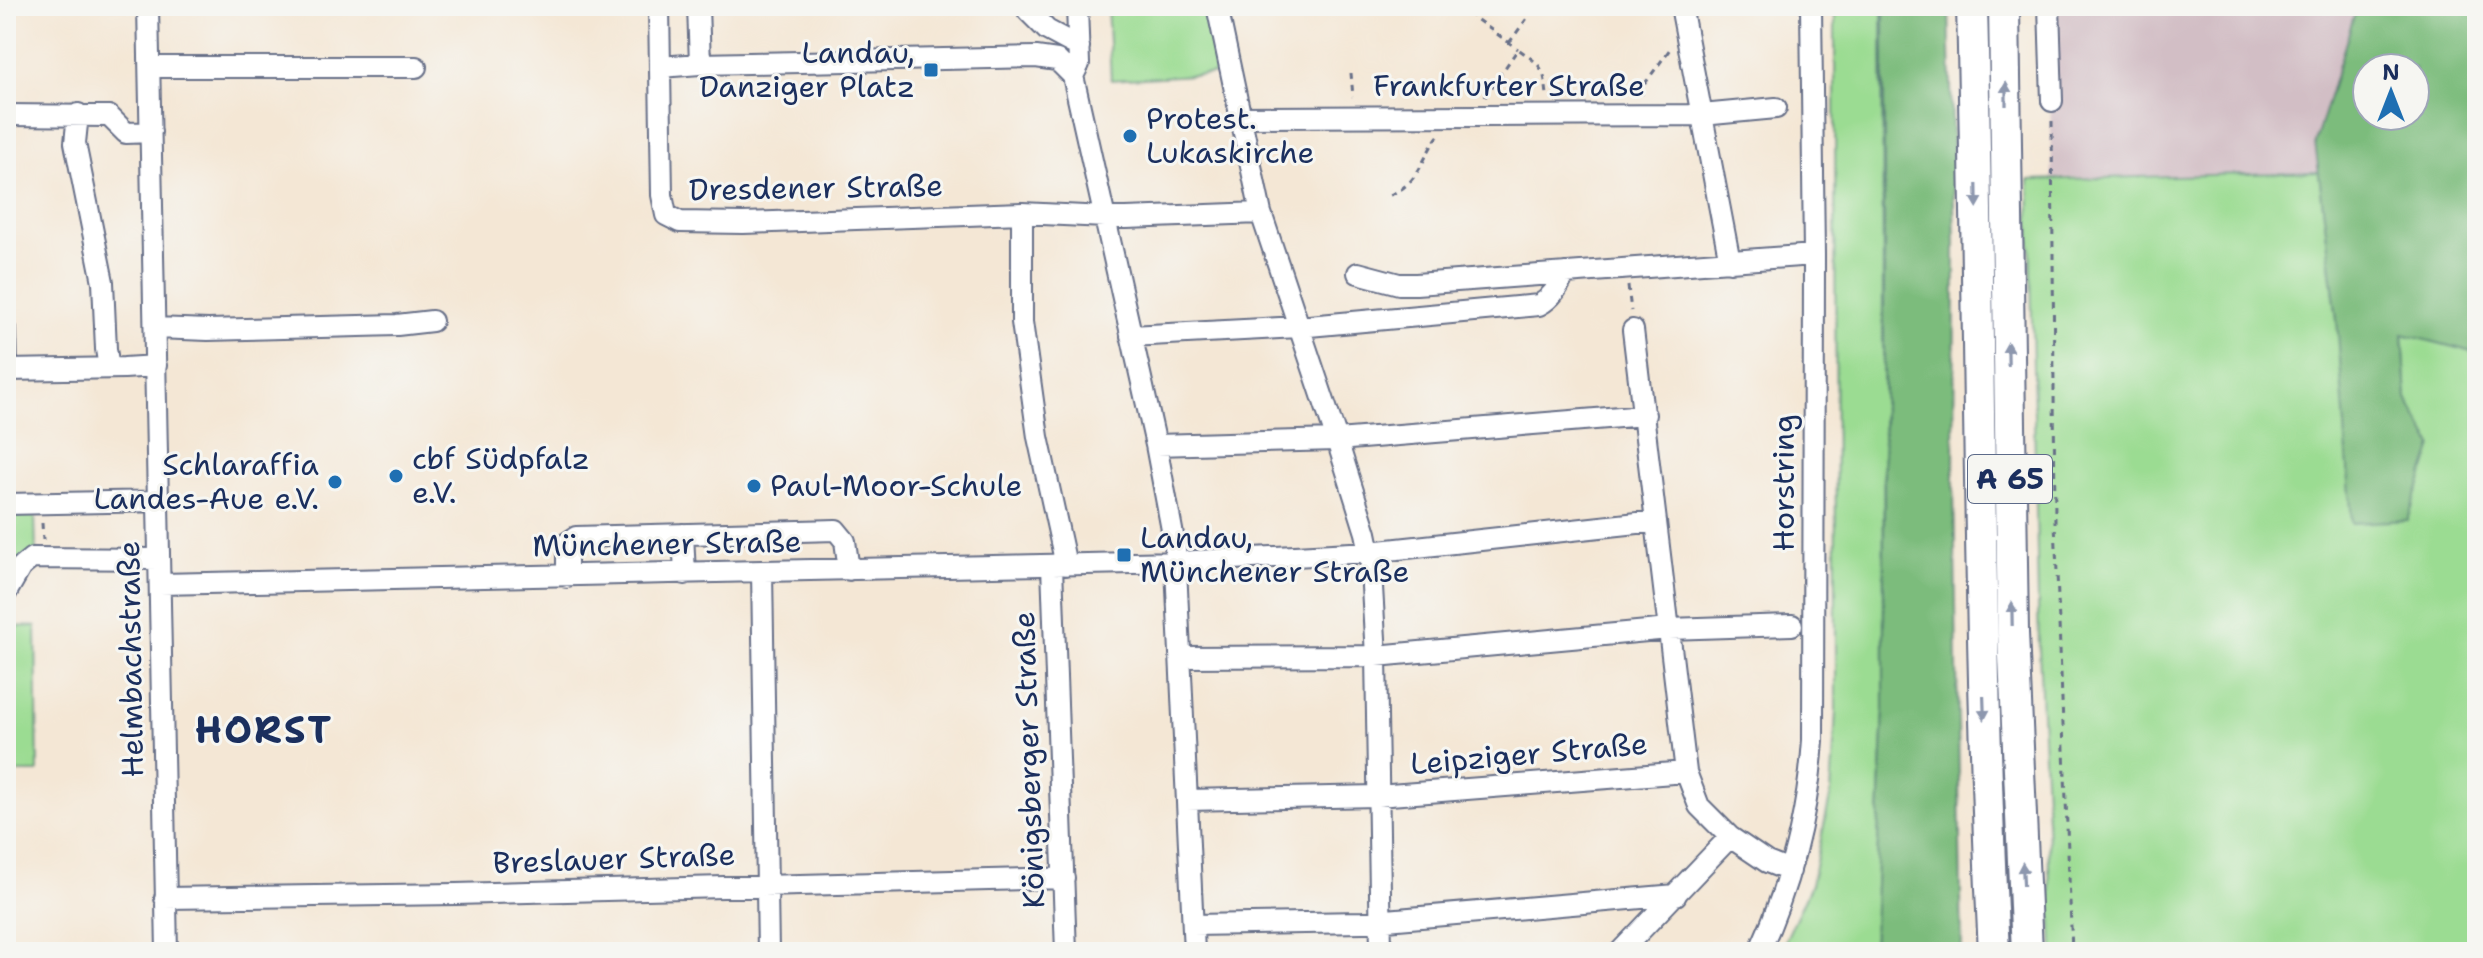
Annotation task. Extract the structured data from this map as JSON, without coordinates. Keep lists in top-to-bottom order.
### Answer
{
  "streets": {
    "highway": ["A 65"],
    "street": [
      "Frankfurter Straße",
      "Dresdener Straße",
      "Horstring",
      "Münchener Straße",
      "Helmbachstraße",
      "Leipziger Straße",
      "Königsberger Straße",
      "Breslauer Straße"
    ]
  },
  "crossings": [
    ["Horstring", "Leipziger Straße"],
    ["Münchener Straße", "Helmbachstraße"],
    ["Münchener Straße", "Königsberger Straße"],
    ["Helmbachstraße", "Breslauer Straße"],
    ["Königsberger Straße", "Breslauer Straße"]
  ],
  "districts": ["HORST"],
  "places": {
    "transit": ["Landau, Danziger Platz", "Landau, Münchener Straße"],
    "other": [
      "Protest. Lukaskirche",
      "cbf Südpfalz e.V.",
      "Schlaraffia Landes-Aue e.V.",
      "Paul-Moor-Schule"
    ]
  },
  "north": "top"
}
